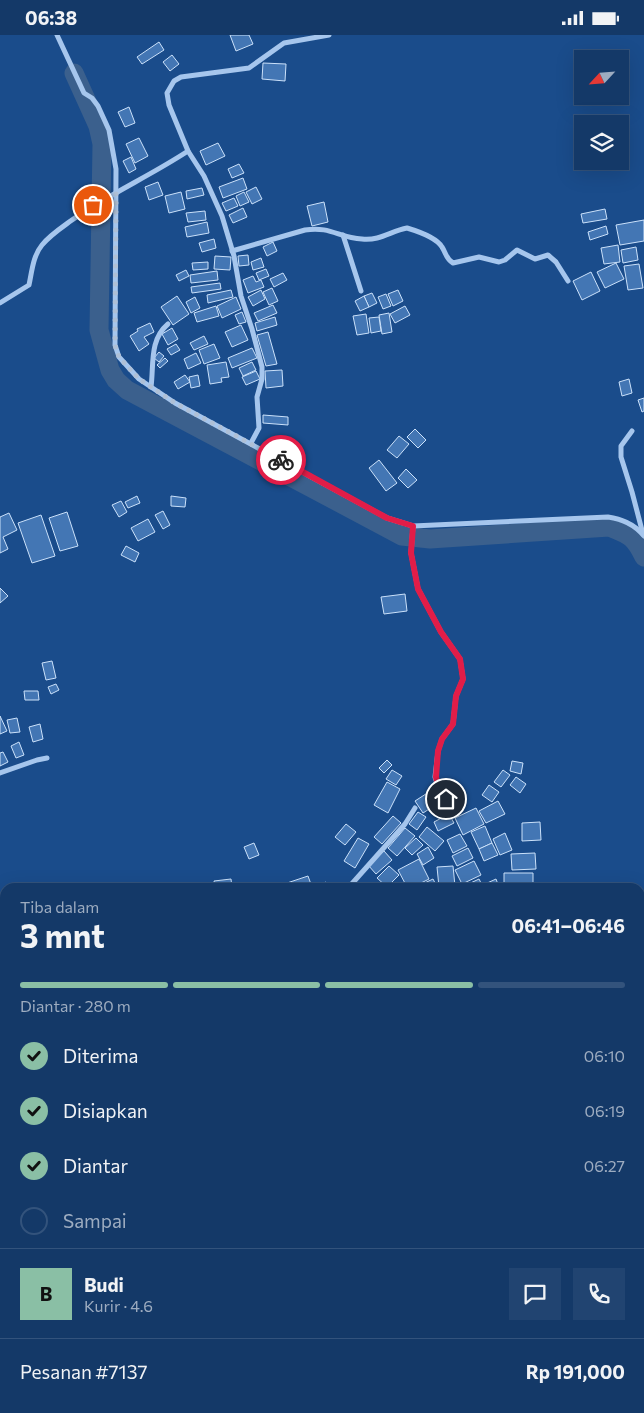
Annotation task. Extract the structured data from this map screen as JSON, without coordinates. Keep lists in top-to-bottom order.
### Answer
{
  "north": "bottom left",
  "page": {
    "status": "06:38",
    "heading": ["3 mnt", "Tiba dalam", "06:41–06:46"],
    "panel": [
      "Budi",
      "Kurir · 4.6",
      "Pesanan #7137",
      "Rp 191,000"
    ],
    "bar": "Diantar · 280 m",
    "list": [
      ["Diterima", "06:10"],
      ["Disiapkan", "06:19"],
      ["Diantar", "06:27"],
      "Sampai"
    ],
    "round": "B"
  }
}
